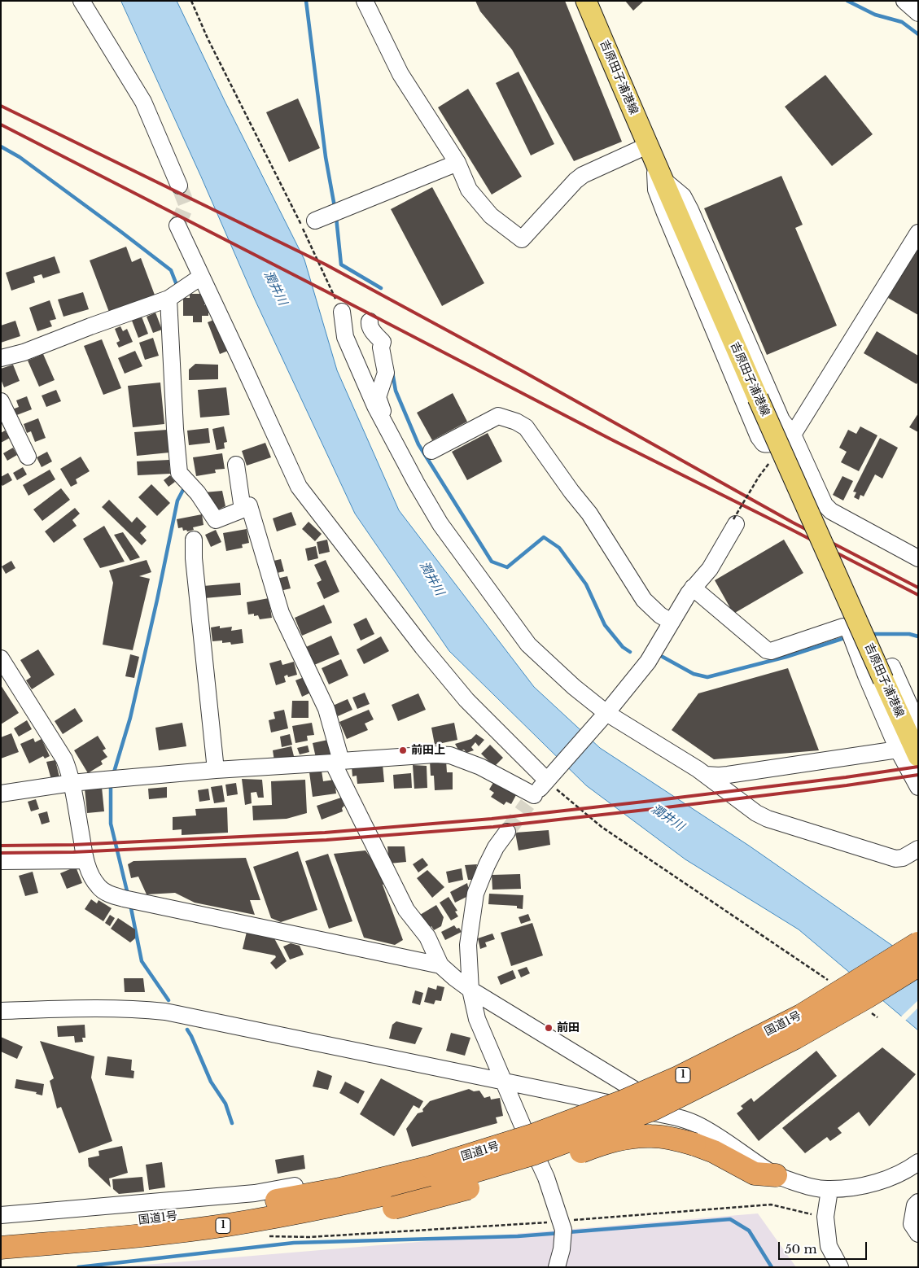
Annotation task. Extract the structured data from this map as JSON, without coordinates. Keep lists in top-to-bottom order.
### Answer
{
  "streets": {
    "highway": ["国道1号", "1"],
    "main road": ["吉原田子浦港線"]
  },
  "water": ["潤井川"],
  "places": ["前田上", "前田"],
  "scale_bar": "50 m"
}
